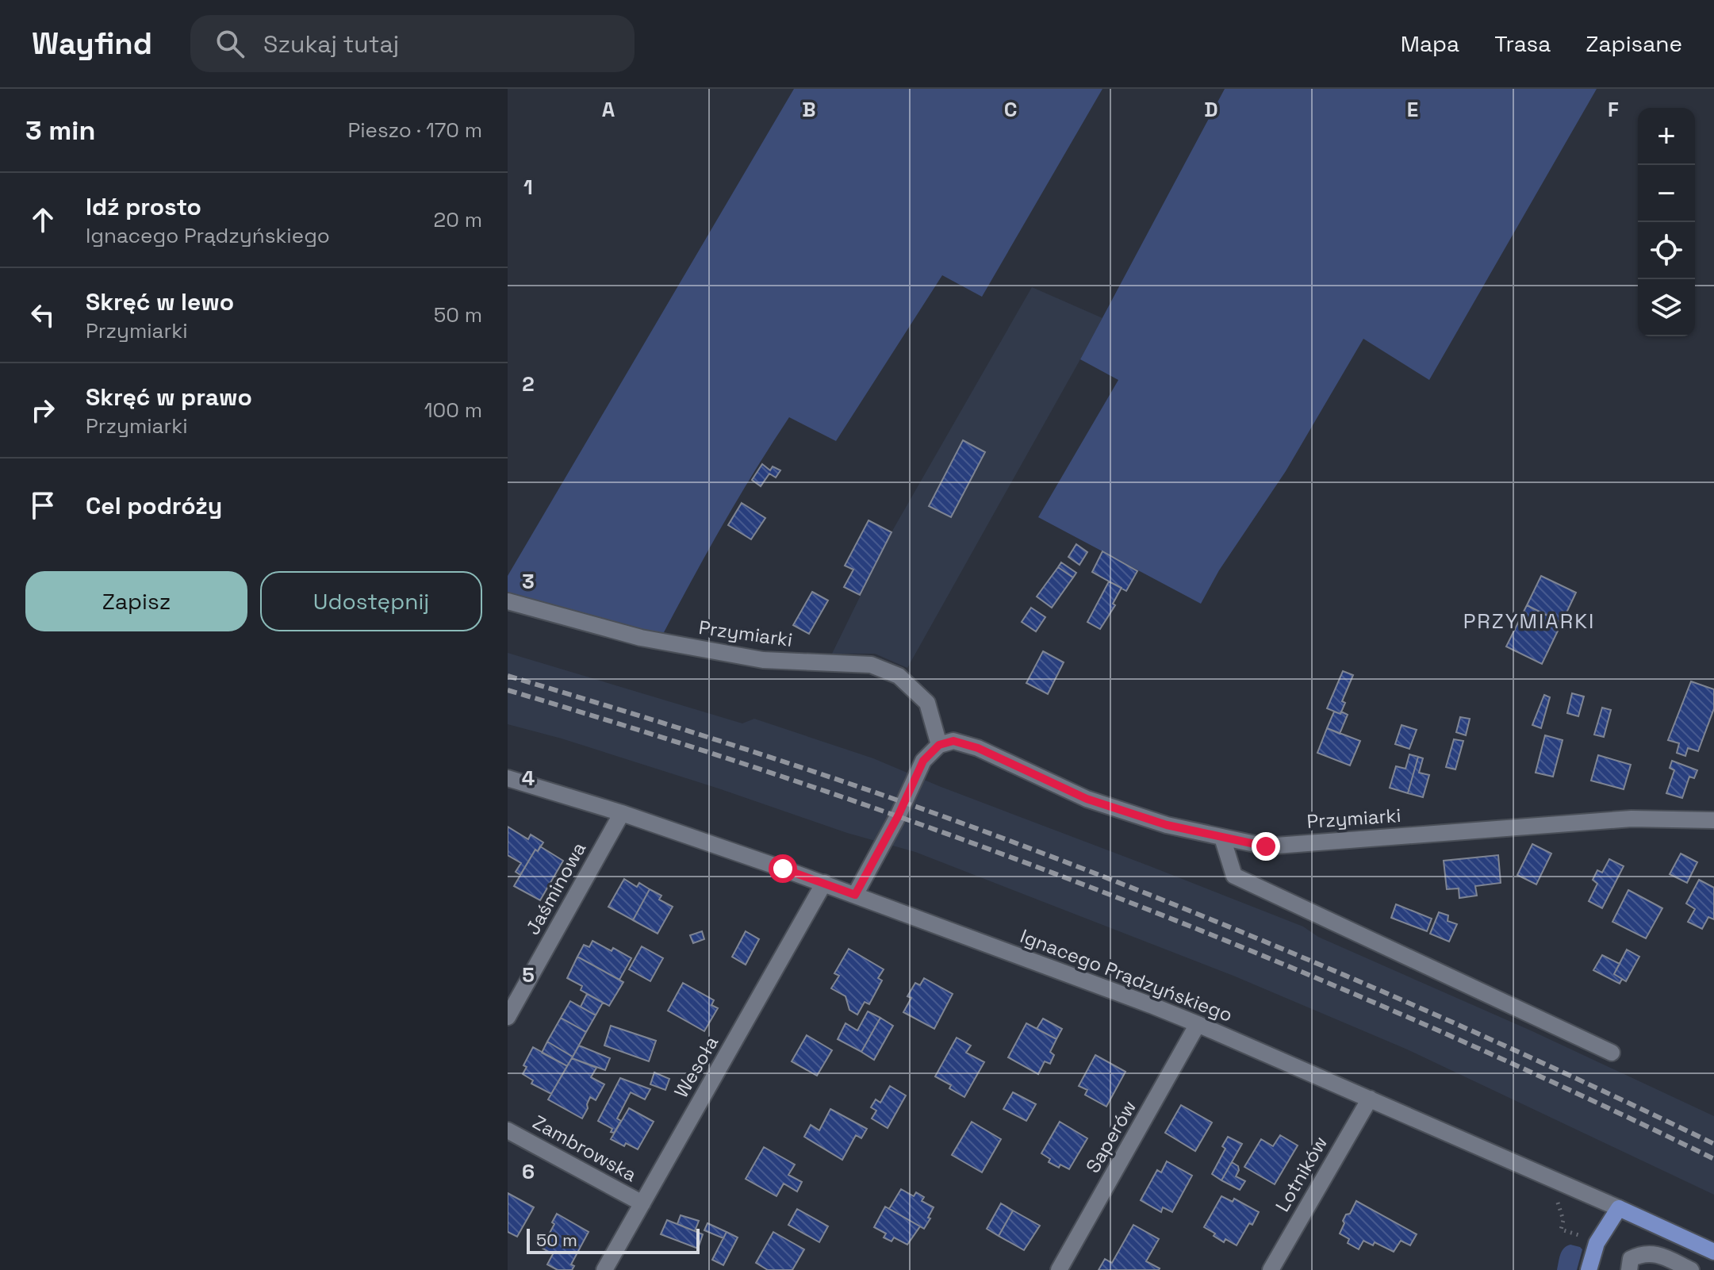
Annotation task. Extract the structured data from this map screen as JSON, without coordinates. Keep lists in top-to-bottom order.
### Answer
{
  "streets": {
    "main road": ["Ignacego Prądzyńskiego"],
    "street": [
      "Przymiarki",
      "Jaśminowa",
      "Wesoła",
      "Saperów",
      "Zambrowska",
      "Lotników"
    ]
  },
  "crossings": [
    ["Jaśminowa", "Ignacego Prądzyńskiego"],
    ["Ignacego Prądzyńskiego", "Wesoła"],
    ["Ignacego Prądzyńskiego", "Saperów"],
    ["Ignacego Prądzyńskiego", "Lotników"],
    ["Wesoła", "Zambrowska"]
  ],
  "districts": ["PRZYMIARKI"],
  "scale_bar": "50 m",
  "page": {
    "header": "Wayfind",
    "search": "Szukaj tutaj",
    "nav": ["Mapa", "Trasa", "Zapisane"],
    "heading": ["3 min", "Pieszo · 170 m"],
    "map_buttons": ["+", "−"],
    "list": [
      ["Idź prosto", "Ignacego Prądzyńskiego", "20 m"],
      ["Skręć w lewo", "Przymiarki", "50 m"],
      ["Skręć w prawo", "Przymiarki", "100 m"],
      "Cel podróży"
    ],
    "buttons": ["Zapisz", "Udostępnij"],
    "scale": "50 m"
  },
  "grid": {
    "columns": [
      "A",
      "B",
      "C",
      "D",
      "E",
      "F"
    ],
    "rows": [
      "1",
      "2",
      "3",
      "4",
      "5",
      "6"
    ]
  }
}
